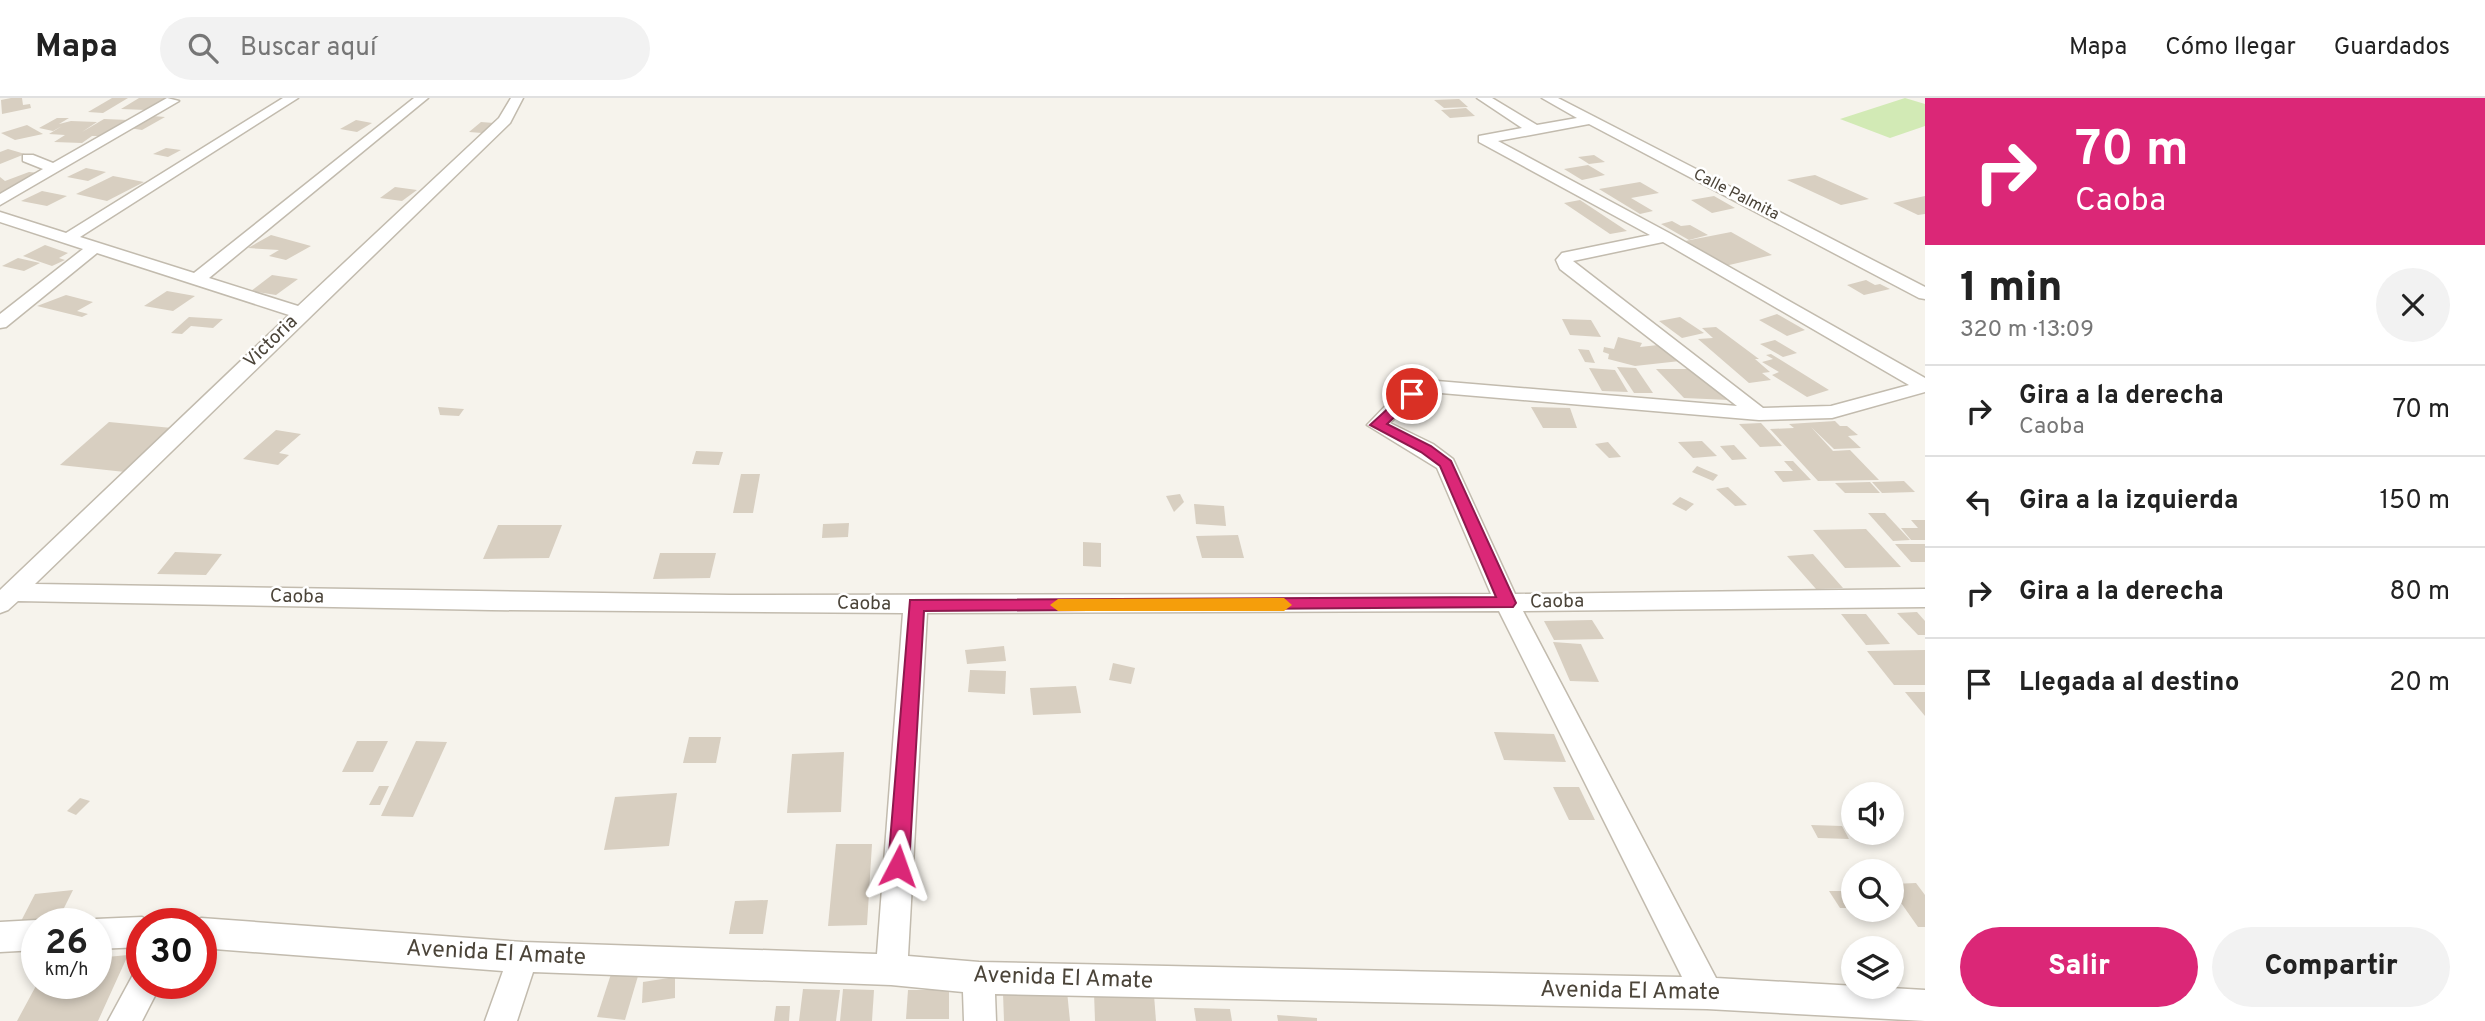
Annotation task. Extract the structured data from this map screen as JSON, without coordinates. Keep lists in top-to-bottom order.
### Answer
{
  "streets": {
    "street": [
      "Calle Palmita",
      "Victoria",
      "Caoba",
      "Avenida El Amate"
    ]
  },
  "crossings": [
    ["Victoria", "Caoba"]
  ],
  "page": {
    "header": "Mapa",
    "search": "Buscar aquí",
    "nav": ["Mapa", "Cómo llegar", "Guardados"],
    "turn": ["70 m", "Caoba"],
    "heading": ["1 min", "320 m · 13:09"],
    "list": [
      {
        "name": "Gira a la derecha",
        "note": "Caoba",
        "value": "70 m"
      },
      {
        "name": "Gira a la izquierda",
        "value": "150 m"
      },
      {
        "name": "Gira a la derecha",
        "value": "80 m"
      },
      {
        "name": "Llegada al destino",
        "value": "20 m"
      }
    ],
    "speed": "26 km/h",
    "limit": "30",
    "buttons": ["Salir", "Compartir"]
  }
}
